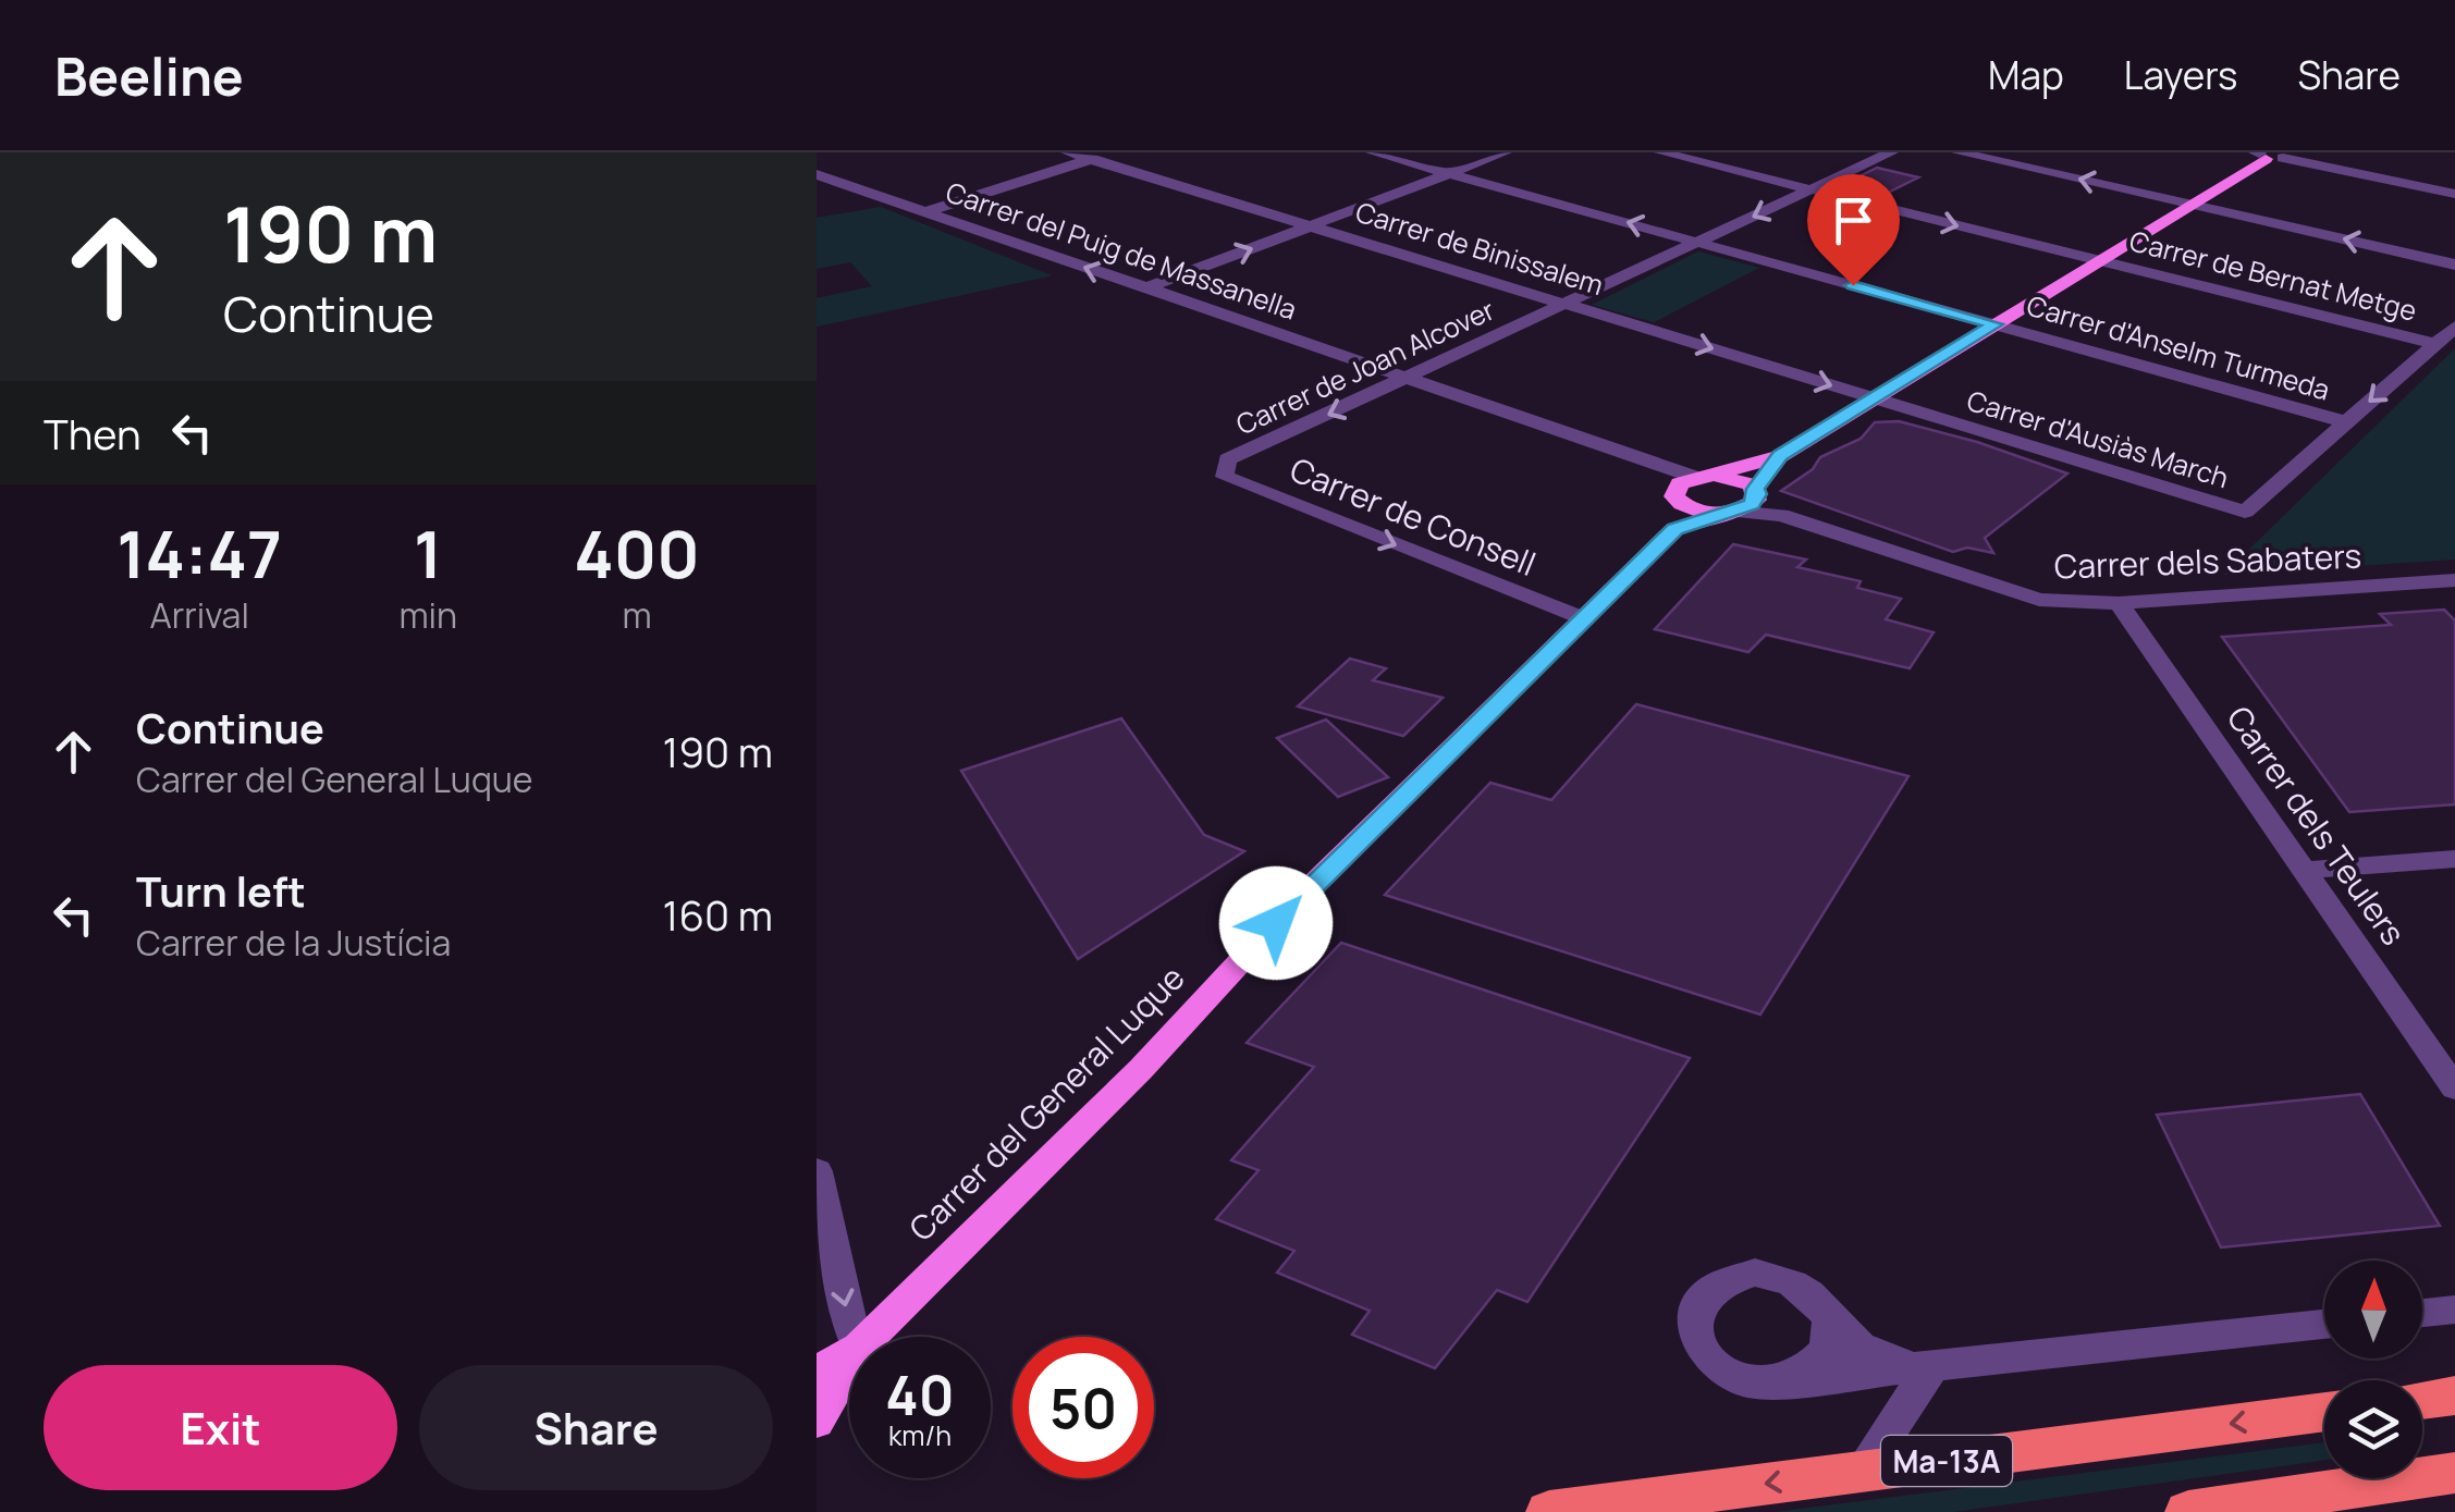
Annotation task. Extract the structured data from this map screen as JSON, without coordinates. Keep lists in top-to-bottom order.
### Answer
{
  "streets": {
    "highway": ["Ma-13A"],
    "main road": ["Carrer del General Luque"],
    "street": [
      "Carrer de Binissalem",
      "Carrer del Puig de Massanella",
      "Carrer de Bernat Metge",
      "Carrer d'Anselm Turmeda",
      "Carrer de Joan Alcover",
      "Carrer d'Ausiàs March",
      "Carrer de Consell",
      "Carrer dels Sabaters",
      "Carrer dels Teulers"
    ]
  },
  "crossings": [
    ["Carrer de Binissalem", "Carrer de Joan Alcover"],
    ["Carrer de Binissalem", "Carrer d'Ausiàs March"],
    ["Carrer del Puig de Massanella", "Carrer de Joan Alcover"],
    ["Carrer de Bernat Metge", "Carrer de Joan Alcover"],
    ["Carrer d'Anselm Turmeda", "Carrer de Joan Alcover"],
    ["Carrer d'Anselm Turmeda", "Carrer d'Ausiàs March"],
    ["Carrer de Joan Alcover", "Carrer de Consell"],
    ["Carrer de Consell", "Carrer del General Luque"],
    ["Carrer dels Sabaters", "Carrer dels Teulers"],
    ["Carrer dels Sabaters", "Carrer del General Luque"]
  ],
  "one_way": ["Carrer de Binissalem", "Carrer de Consell"],
  "north": "top",
  "page": {
    "header": "Beeline",
    "nav": ["Map", "Layers", "Share"],
    "turn": ["190 m", "Continue"],
    "then": "Then",
    "eta": [
      "14:47",
      "Arrival",
      "1",
      "min",
      "400",
      "m"
    ],
    "list": [
      {
        "name": "Continue",
        "note": "Carrer del General Luque",
        "value": "190 m"
      },
      {
        "name": "Turn left",
        "note": "Carrer de la Justícia",
        "value": "160 m"
      }
    ],
    "speed": "40 km/h",
    "limit": "50",
    "buttons": ["Exit", "Share"]
  }
}
